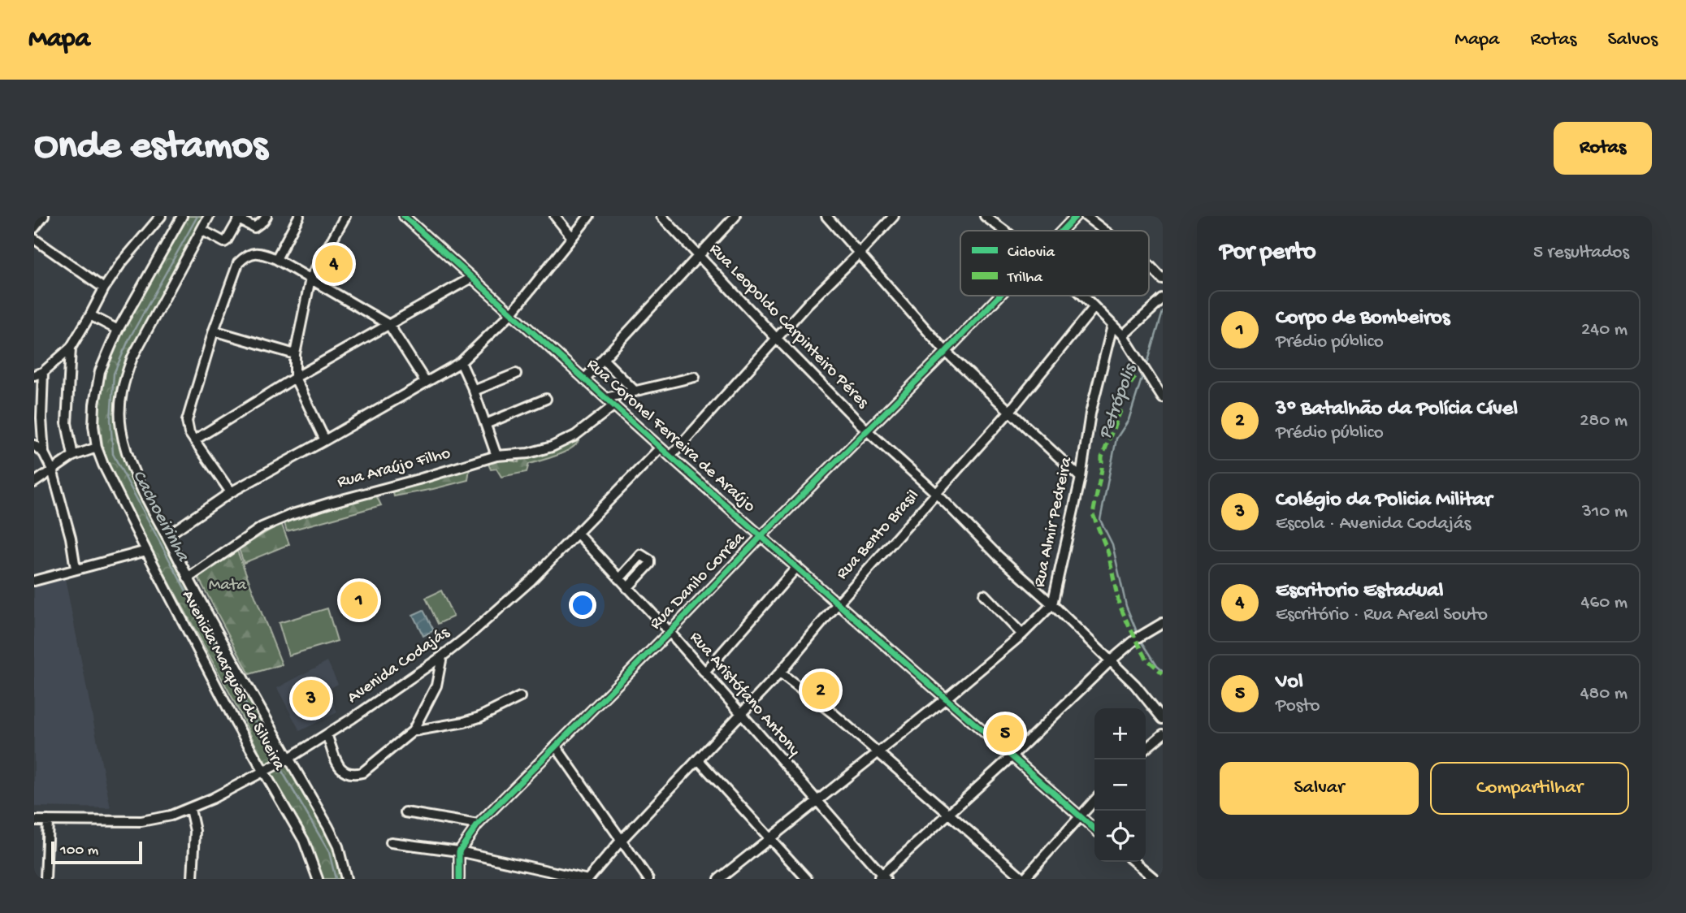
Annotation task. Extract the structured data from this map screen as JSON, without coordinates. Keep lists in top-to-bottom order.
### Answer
{
  "streets": {
    "street": [
      "Rua Leopoldo Carpinteiro Péres",
      "Rua Coronel Ferreira de Araújo",
      "Rua Araújo Filho",
      "Rua Almir Pedreira",
      "Rua Bento Brasil",
      "Rua Danilo Corrêa",
      "Avenida Codajás",
      "Avenida Marques da Silveira",
      "Rua Aristófano Antony"
    ]
  },
  "crossings": [
    ["Rua Leopoldo Carpinteiro Péres", "Rua Almir Pedreira"],
    ["Rua Leopoldo Carpinteiro Péres", "Rua Bento Brasil"],
    ["Rua Leopoldo Carpinteiro Péres", "Rua Danilo Corrêa"],
    ["Rua Coronel Ferreira de Araújo", "Rua Araújo Filho"],
    ["Rua Coronel Ferreira de Araújo", "Rua Almir Pedreira"],
    ["Rua Coronel Ferreira de Araújo", "Rua Bento Brasil"],
    ["Rua Coronel Ferreira de Araújo", "Rua Danilo Corrêa"],
    ["Rua Coronel Ferreira de Araújo", "Avenida Codajás"],
    ["Rua Araújo Filho", "Avenida Marques da Silveira"],
    ["Rua Almir Pedreira", "Rua Aristófano Antony"],
    ["Rua Bento Brasil", "Rua Aristófano Antony"],
    ["Rua Danilo Corrêa", "Rua Aristófano Antony"],
    ["Avenida Codajás", "Avenida Marques da Silveira"],
    ["Avenida Codajás", "Rua Aristófano Antony"]
  ],
  "water": ["Petrópolis", "Cachoeirinha"],
  "parks": ["Mata"],
  "legend": ["Ciclovia", "Trilha"],
  "scale_bar": "100 m",
  "page": {
    "header": "Mapa",
    "nav": ["Mapa", "Rotas", "Salvos"],
    "buttons": [
      "Rotas",
      ["Salvar", "Compartilhar"]
    ],
    "title": "Onde estamos",
    "heading": ["Por perto", "5 resultados"],
    "pins": [
      "4",
      "1",
      "2",
      "3",
      "5"
    ],
    "list": [
      {
        "mark": "1",
        "name": "Corpo de Bombeiros",
        "note": "Prédio público",
        "value": "240 m"
      },
      {
        "mark": "2",
        "name": "3º Batalhão da Polícia Cível",
        "note": "Prédio público",
        "value": "280 m"
      },
      {
        "mark": "3",
        "name": "Colégio da Policia Militar",
        "note": "Escola · Avenida Codajás",
        "value": "310 m"
      },
      {
        "mark": "4",
        "name": "Escritorio Estadual",
        "note": "Escritório · Rua Areal Souto",
        "value": "460 m"
      },
      {
        "mark": "5",
        "name": "Vol",
        "note": "Posto",
        "value": "480 m"
      }
    ],
    "map_buttons": ["+", "−"],
    "scale": "100 m"
  }
}
